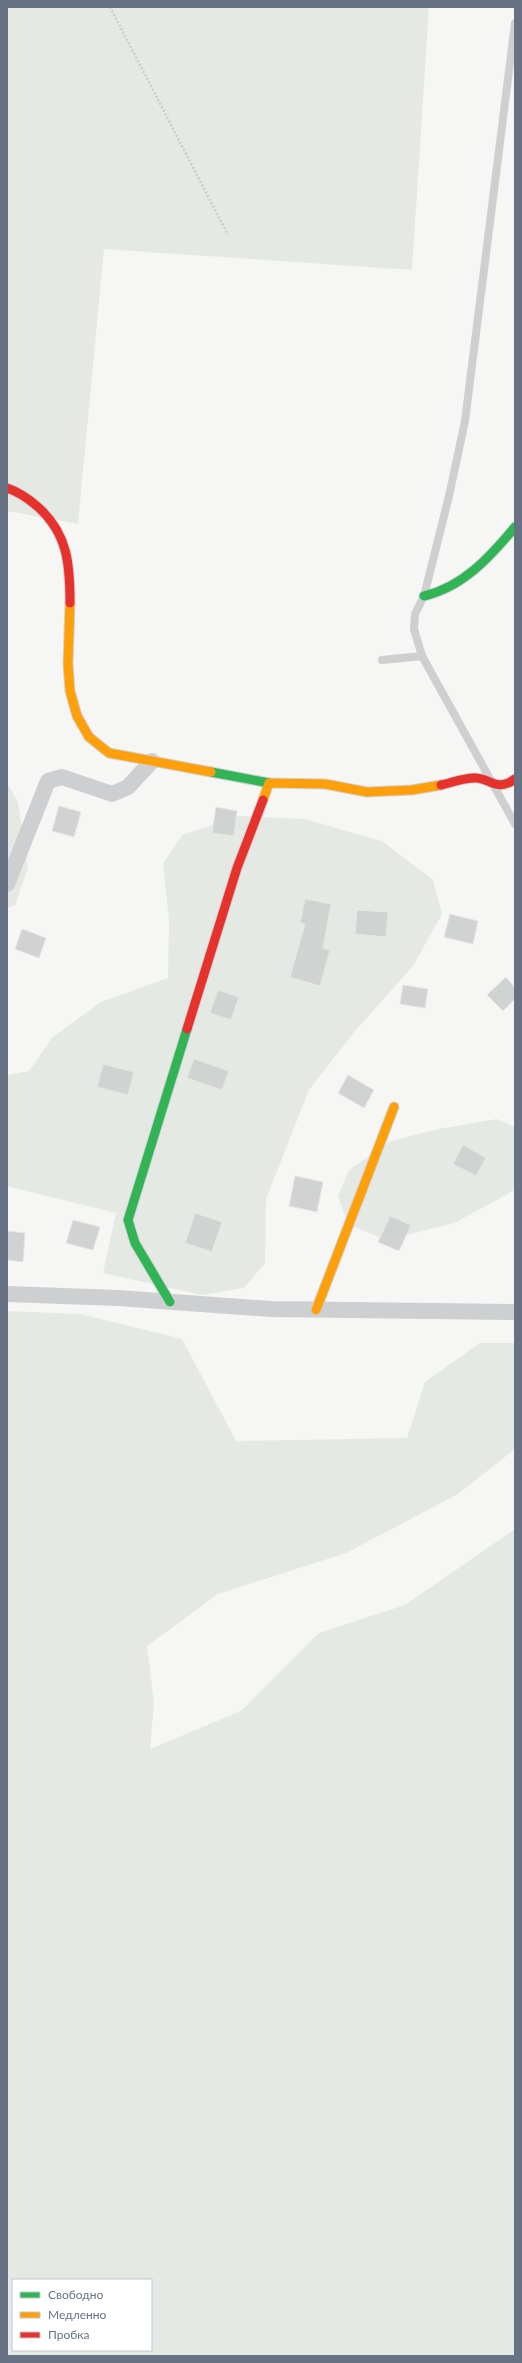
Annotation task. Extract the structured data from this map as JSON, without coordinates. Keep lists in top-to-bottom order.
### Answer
{
  "legend": ["Свободно", "Медленно", "Пробка"]
}
